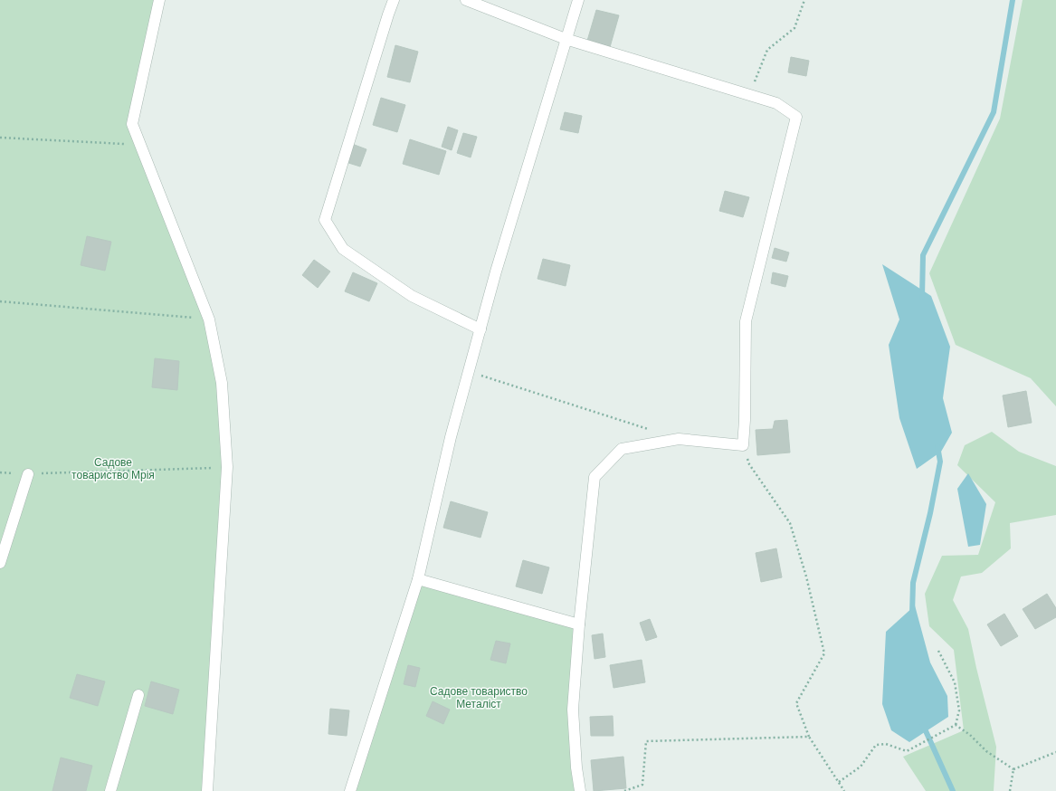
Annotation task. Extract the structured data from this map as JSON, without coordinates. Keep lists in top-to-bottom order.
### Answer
{
  "parks": ["Садове товариство Мрія", "Садове товариство Металіст"]
}
